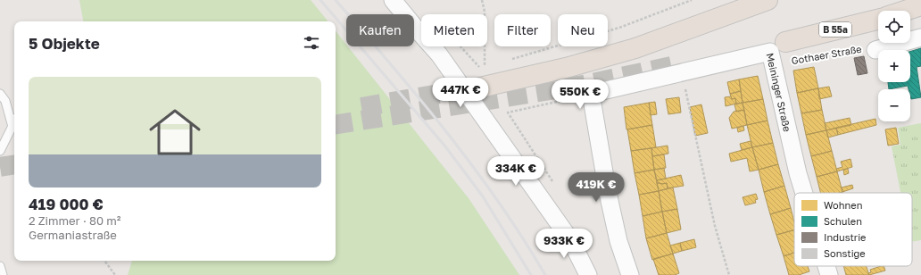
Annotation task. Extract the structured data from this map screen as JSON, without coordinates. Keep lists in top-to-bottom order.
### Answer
{
  "streets": {
    "highway": ["B 55a"],
    "street": ["Gothaer Straße", "Meininger Straße"]
  },
  "legend": [
    "Wohnen",
    "Schulen",
    "Industrie",
    "Sonstige"
  ],
  "page": {
    "map_buttons": ["+", "−"],
    "chip": [
      "Kaufen",
      "Mieten",
      "Filter",
      "Neu"
    ],
    "heading": "5 Objekte",
    "list": [
      {
        "name": "419 000 €",
        "note": "2 Zimmer · 80 m² · Germaniastraße"
      }
    ],
    "price": [
      "447K €",
      "550K €",
      "334K €",
      "419K €",
      "933K €"
    ]
  }
}
